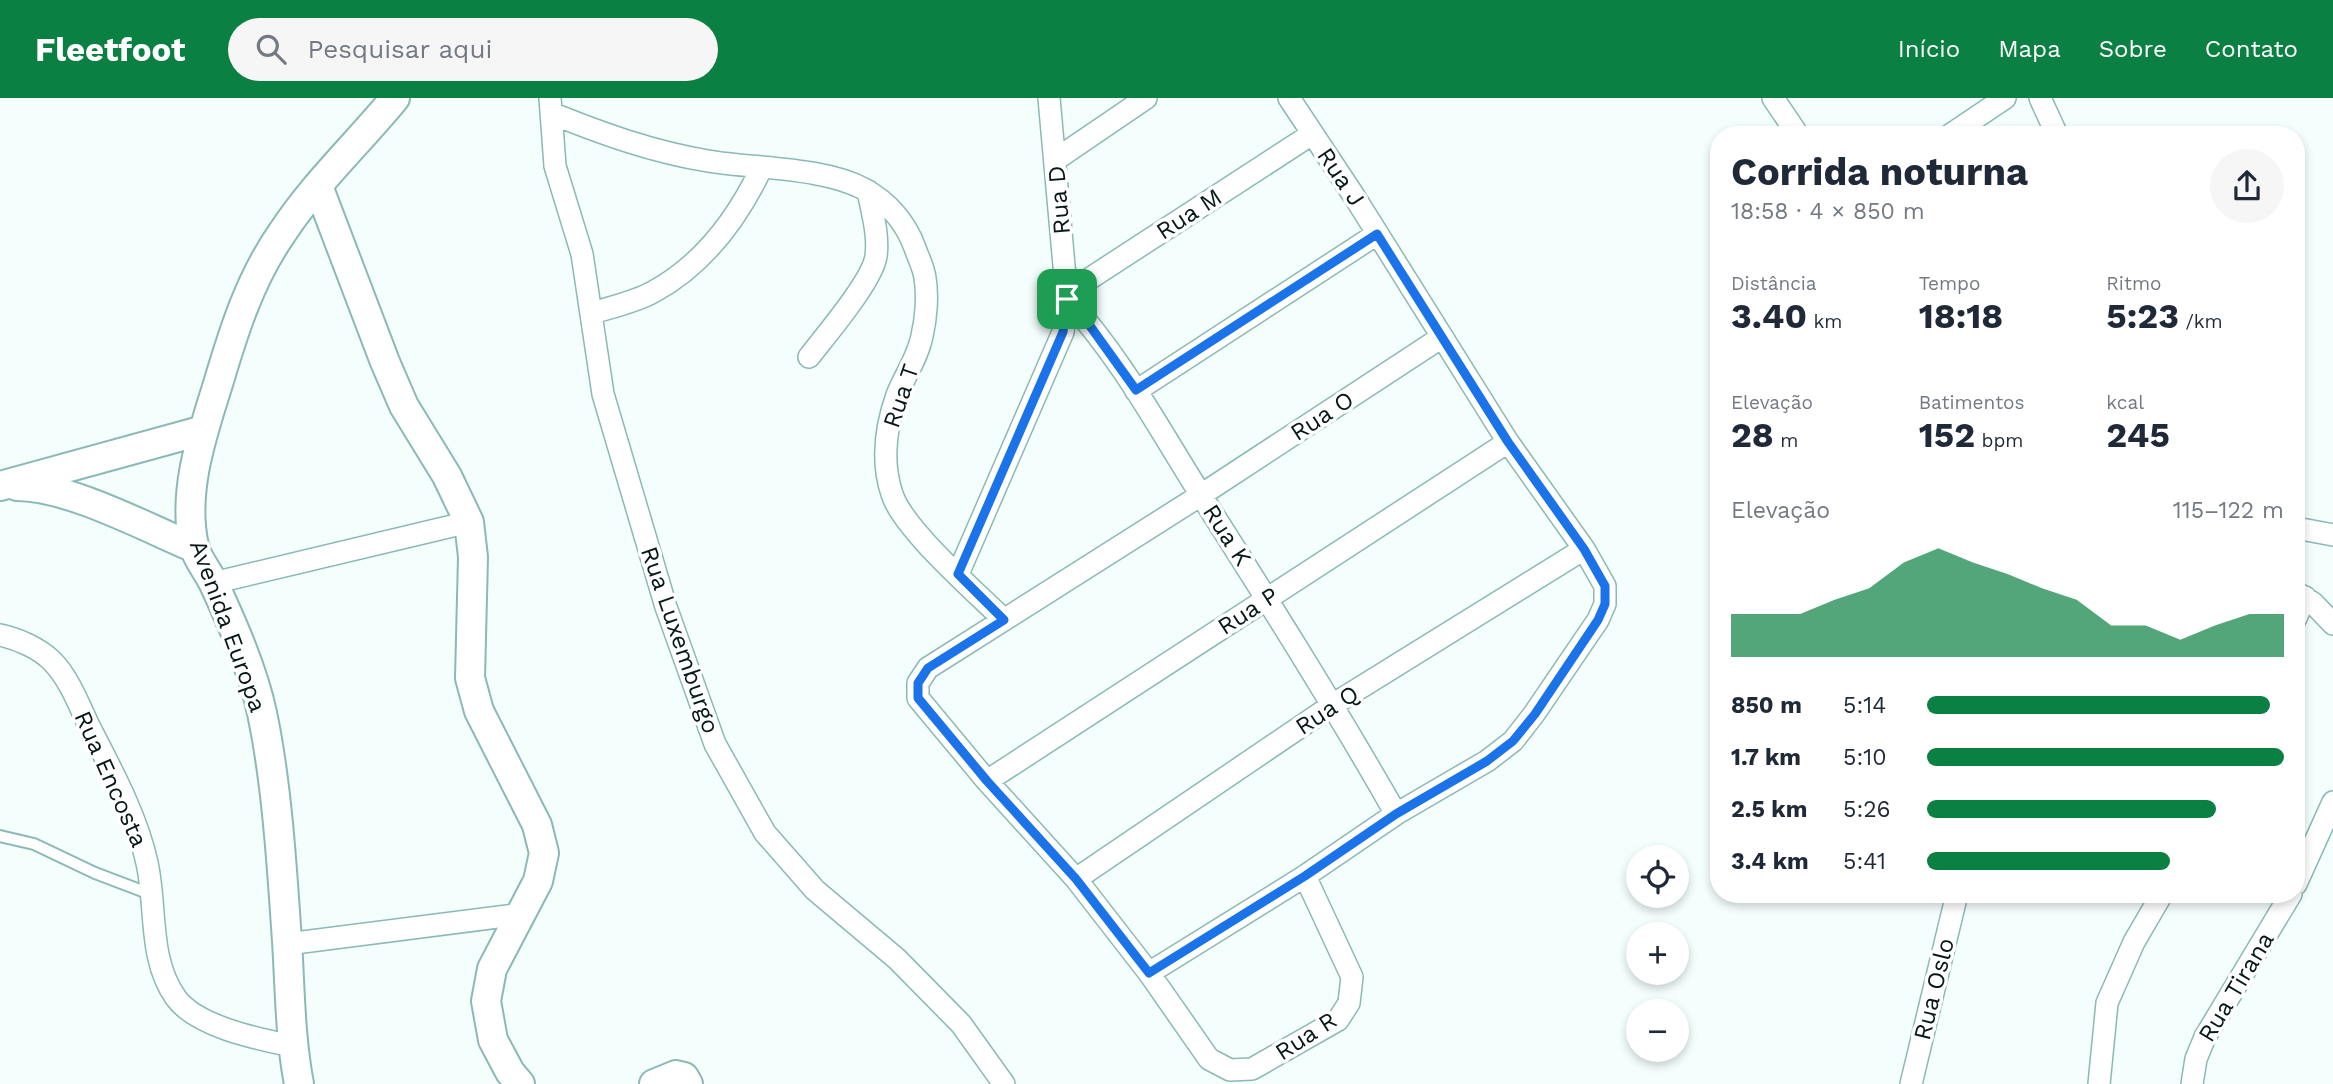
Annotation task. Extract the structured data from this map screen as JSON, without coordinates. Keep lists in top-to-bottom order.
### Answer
{
  "streets": {
    "street": [
      "Rua J",
      "Rua D",
      "Rua M",
      "Rua T",
      "Rua O",
      "Rua K",
      "Rua P",
      "Avenida Europa",
      "Rua Luxemburgo",
      "Rua Q",
      "Rua Encosta",
      "Rua Tirana",
      "Rua Oslo",
      "Rua R"
    ]
  },
  "crossings": [
    ["Rua J", "Rua M"],
    ["Rua J", "Rua O"],
    ["Rua J", "Rua K"],
    ["Rua J", "Rua P"],
    ["Rua J", "Rua Q"],
    ["Rua J", "Rua R"],
    ["Rua D", "Rua M"],
    ["Rua D", "Rua T"],
    ["Rua D", "Rua K"],
    ["Rua M", "Rua K"],
    ["Rua T", "Rua Luxemburgo"],
    ["Rua O", "Rua K"],
    ["Rua K", "Rua P"],
    ["Rua K", "Rua Q"],
    ["Avenida Europa", "Rua Encosta"]
  ],
  "page": {
    "header": "Fleetfoot",
    "search": "Pesquisar aqui",
    "nav": [
      "Início",
      "Mapa",
      "Sobre",
      "Contato"
    ],
    "heading": ["Corrida noturna", "18:58 · 4 × 850 m"],
    "stats": [
      ["Distância", "3.40 km"],
      ["Tempo", "18:18"],
      ["Ritmo", "5:23 /km"],
      ["Elevação", "28 m"],
      ["Batimentos", "152 bpm"],
      ["kcal", "245"]
    ],
    "chart": ["Elevação", "115–122 m"],
    "list": [
      {
        "name": "850 m",
        "note": "5:14"
      },
      {
        "name": "1.7 km",
        "note": "5:10"
      },
      {
        "name": "2.5 km",
        "note": "5:26"
      },
      {
        "name": "3.4 km",
        "note": "5:41"
      }
    ],
    "map_buttons": ["+", "−"]
  }
}
